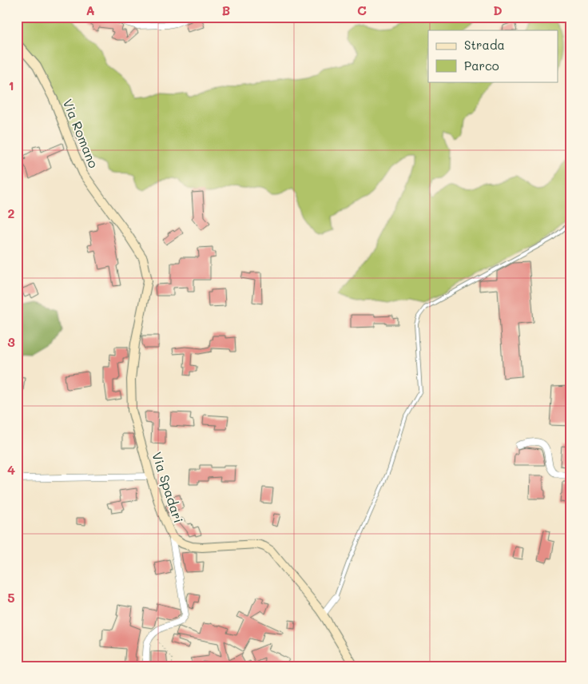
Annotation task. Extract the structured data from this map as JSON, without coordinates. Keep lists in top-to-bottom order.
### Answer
{
  "streets": {
    "street": ["Via Romano", "Via Spadari"]
  },
  "crossings": [
    ["Via Romano", "Via Spadari"]
  ],
  "legend": ["Strada", "Parco"],
  "grid": {
    "columns": [
      "A",
      "B",
      "C",
      "D"
    ],
    "rows": [
      "1",
      "2",
      "3",
      "4",
      "5"
    ]
  }
}
